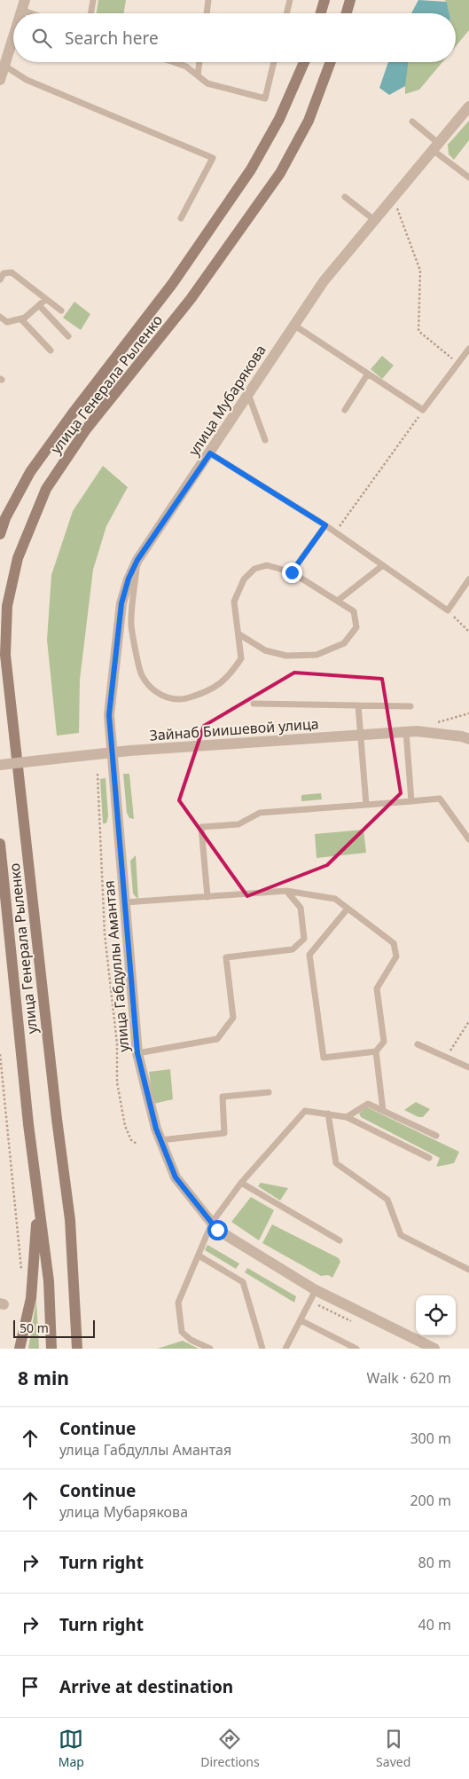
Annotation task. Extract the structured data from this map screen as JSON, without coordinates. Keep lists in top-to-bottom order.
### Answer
{
  "streets": {
    "main road": ["улица Генерала Рыленко"],
    "street": ["улица Мубарякова", "Зайнаб Биишевой улица", "улица Габдуллы Амантая"]
  },
  "crossings": [
    ["улица Мубарякова", "Зайнаб Биишевой улица"],
    ["улица Мубарякова", "улица Габдуллы Амантая"],
    ["Зайнаб Биишевой улица", "улица Габдуллы Амантая"]
  ],
  "scale_bar": "50 m",
  "page": {
    "search": "Search here",
    "scale": "50 m",
    "heading": ["8 min", "Walk · 620 m"],
    "list": [
      ["Continue", "улица Габдуллы Амантая", "300 m"],
      ["Continue", "улица Мубарякова", "200 m"],
      ["Turn right", "80 m"],
      ["Turn right", "40 m"],
      "Arrive at destination"
    ],
    "nav": ["Map", "Directions", "Saved"]
  }
}
